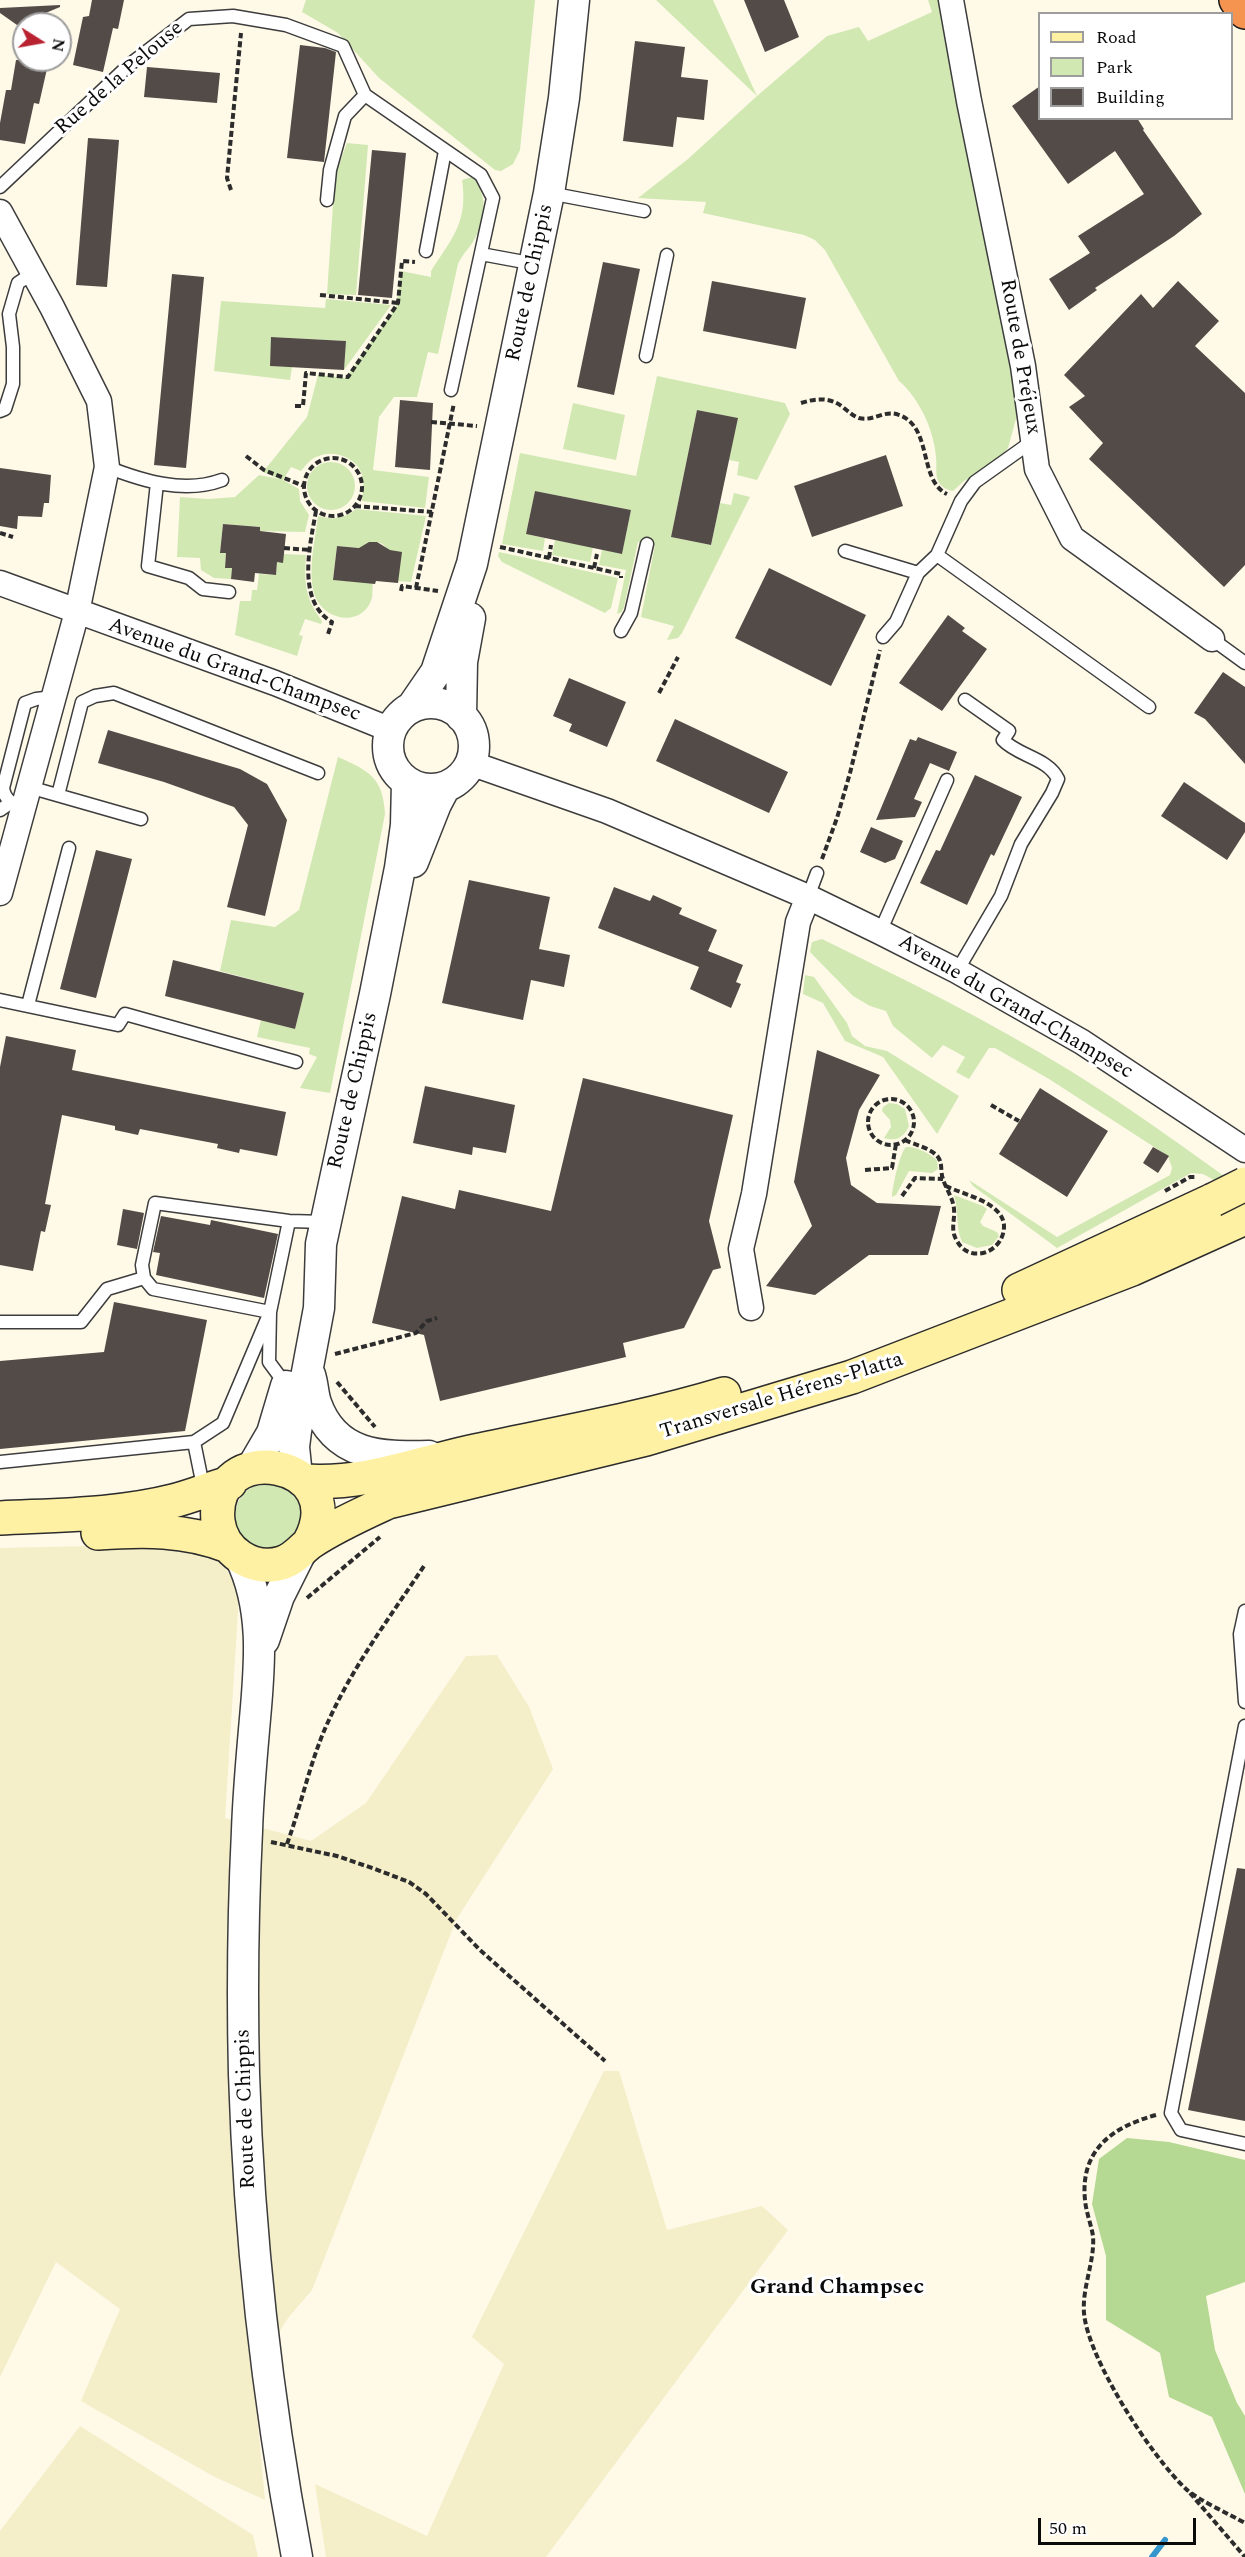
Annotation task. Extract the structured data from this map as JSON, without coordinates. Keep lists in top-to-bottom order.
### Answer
{
  "streets": {
    "main road": ["Transversale Hérens-Platta"],
    "street": ["Route de Chippis", "Route de Préjeux", "Avenue du Grand-Champsec"],
    "lane": ["Rue de la Pelouse"]
  },
  "crossings": [
    ["Route de Chippis", "Avenue du Grand-Champsec"],
    ["Route de Chippis", "Transversale Hérens-Platta"]
  ],
  "districts": ["Grand Champsec"],
  "legend": ["Road", "Park", "Building"],
  "scale_bar": "50 m",
  "north": "right"
}
